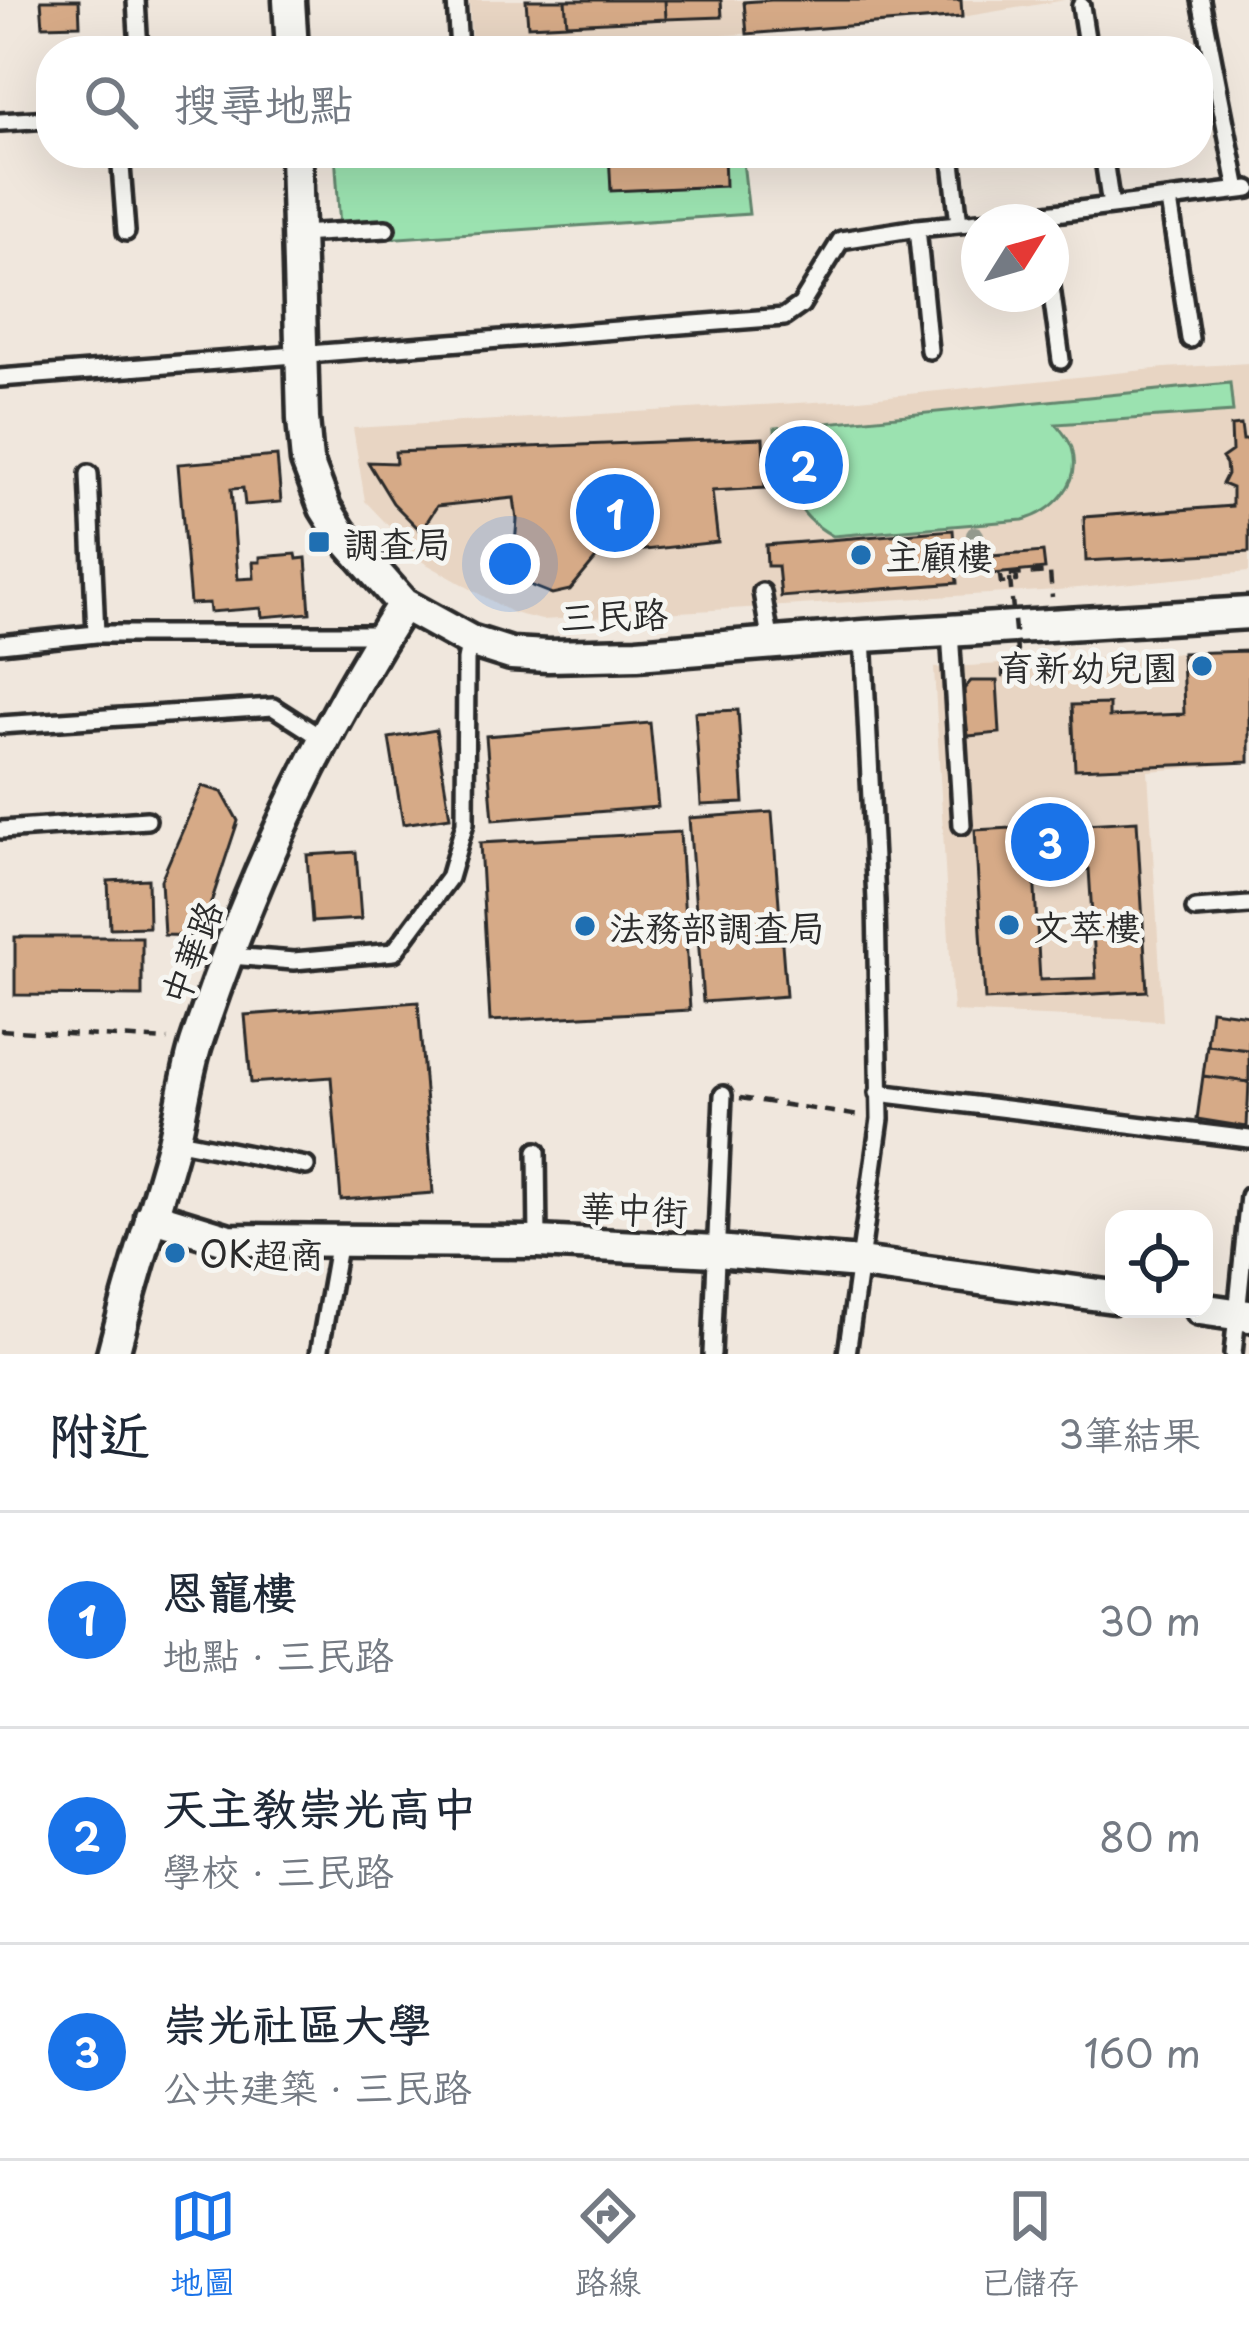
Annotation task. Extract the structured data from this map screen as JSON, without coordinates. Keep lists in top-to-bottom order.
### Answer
{
  "streets": {
    "street": ["三民路", "中華路", "華中街"]
  },
  "crossings": [
    ["三民路", "中華路"],
    ["中華路", "華中街"]
  ],
  "places": {
    "transit": ["調查局"],
    "other": [
      "主顧樓",
      "育新幼兒園",
      "文萃樓",
      "法務部調查局",
      "OK超商"
    ]
  },
  "north": "top right",
  "page": {
    "search": "搜尋地點",
    "pins": ["2", "1", "3"],
    "heading": ["附近", "3筆結果"],
    "list": [
      {
        "mark": "1",
        "name": "恩寵樓",
        "note": "地點 · 三民路",
        "value": "30 m"
      },
      {
        "mark": "2",
        "name": "天主教崇光高中",
        "note": "學校 · 三民路",
        "value": "80 m"
      },
      {
        "mark": "3",
        "name": "崇光社區大學",
        "note": "公共建築 · 三民路",
        "value": "160 m"
      }
    ],
    "nav": ["地圖", "路線", "已儲存"]
  }
}
